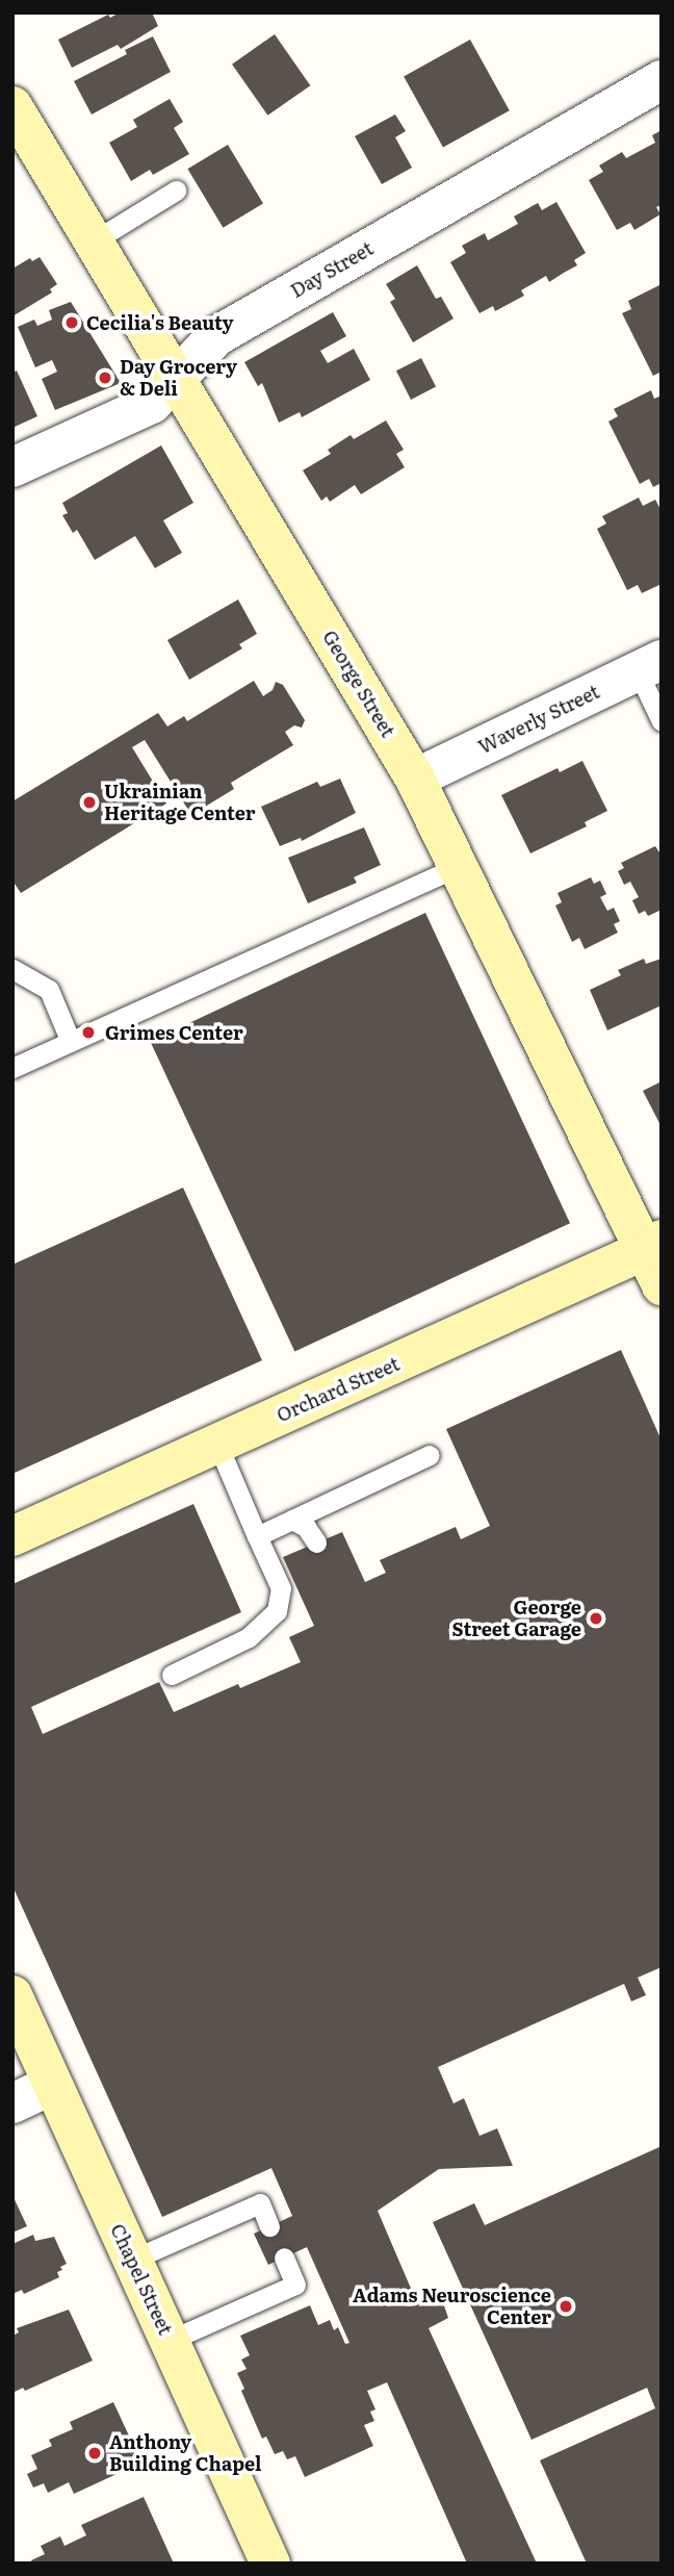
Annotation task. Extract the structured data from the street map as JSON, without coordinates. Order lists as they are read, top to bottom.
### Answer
{
  "streets": {
    "main road": ["George Street", "Orchard Street", "Chapel Street"],
    "street": ["Day Street", "Waverly Street"]
  },
  "crossings": [
    ["Day Street", "George Street"],
    ["George Street", "Waverly Street"],
    ["George Street", "Orchard Street"]
  ],
  "places": [
    "Cecilia's Beauty",
    "Day Grocery & Deli",
    "Ukrainian Heritage Center",
    "Grimes Center",
    "George Street Garage",
    "Adams Neuroscience Center",
    "Anthony Building Chapel"
  ]
}
